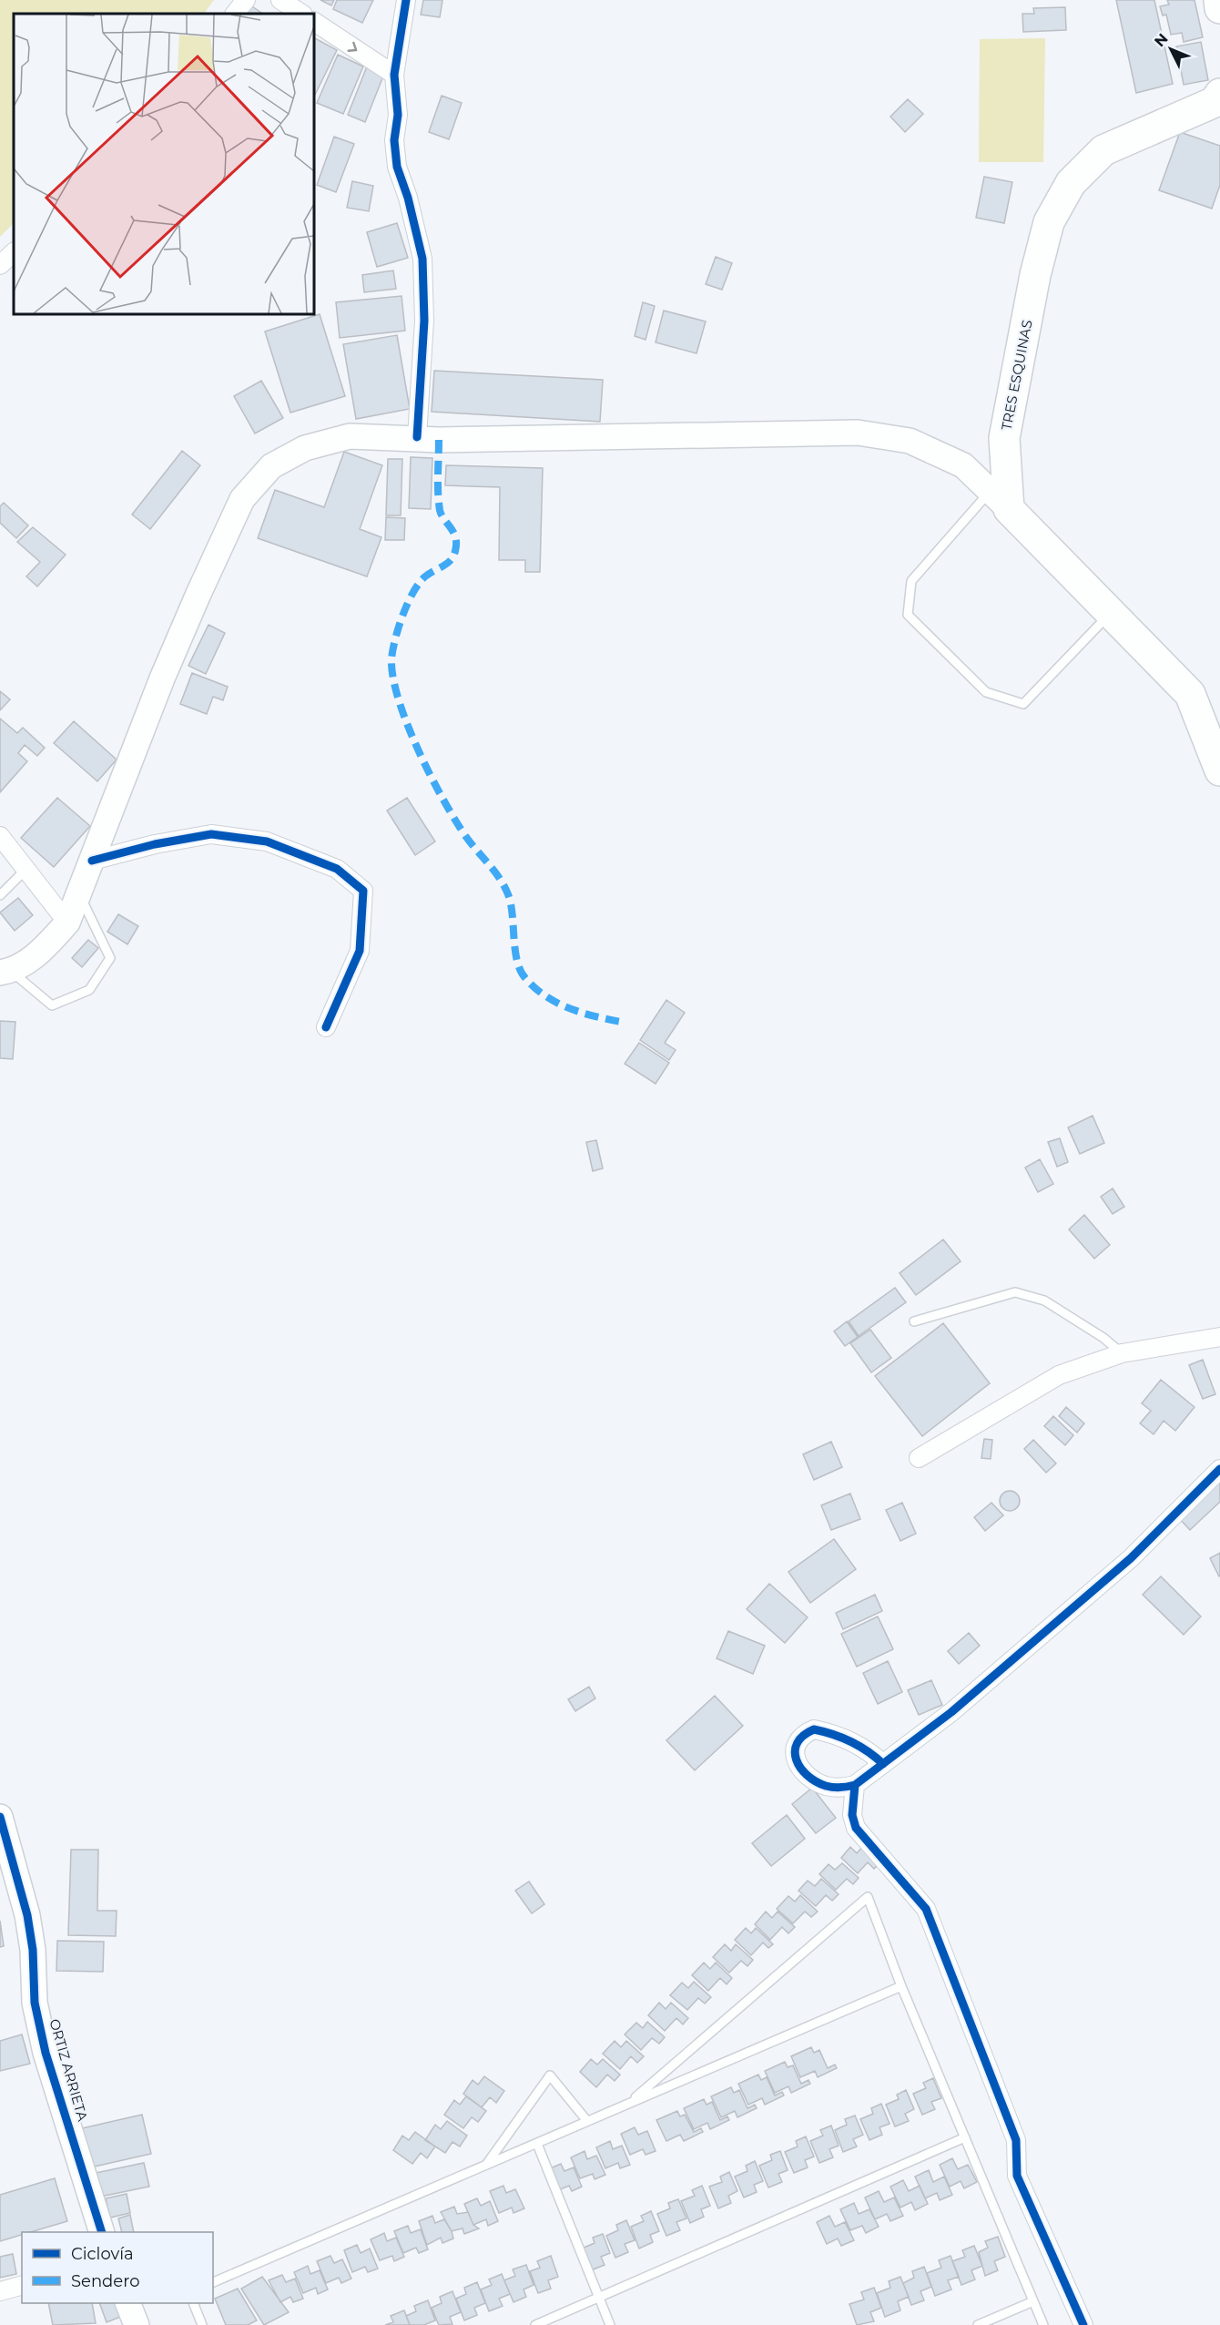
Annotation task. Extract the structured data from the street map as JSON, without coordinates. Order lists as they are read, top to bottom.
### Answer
{
  "streets": {
    "highway": ["TRES ESQUINAS"],
    "main road": ["ORTIZ ARRIETA"]
  },
  "legend": ["Ciclovía", "Sendero"],
  "north": "top left"
}
